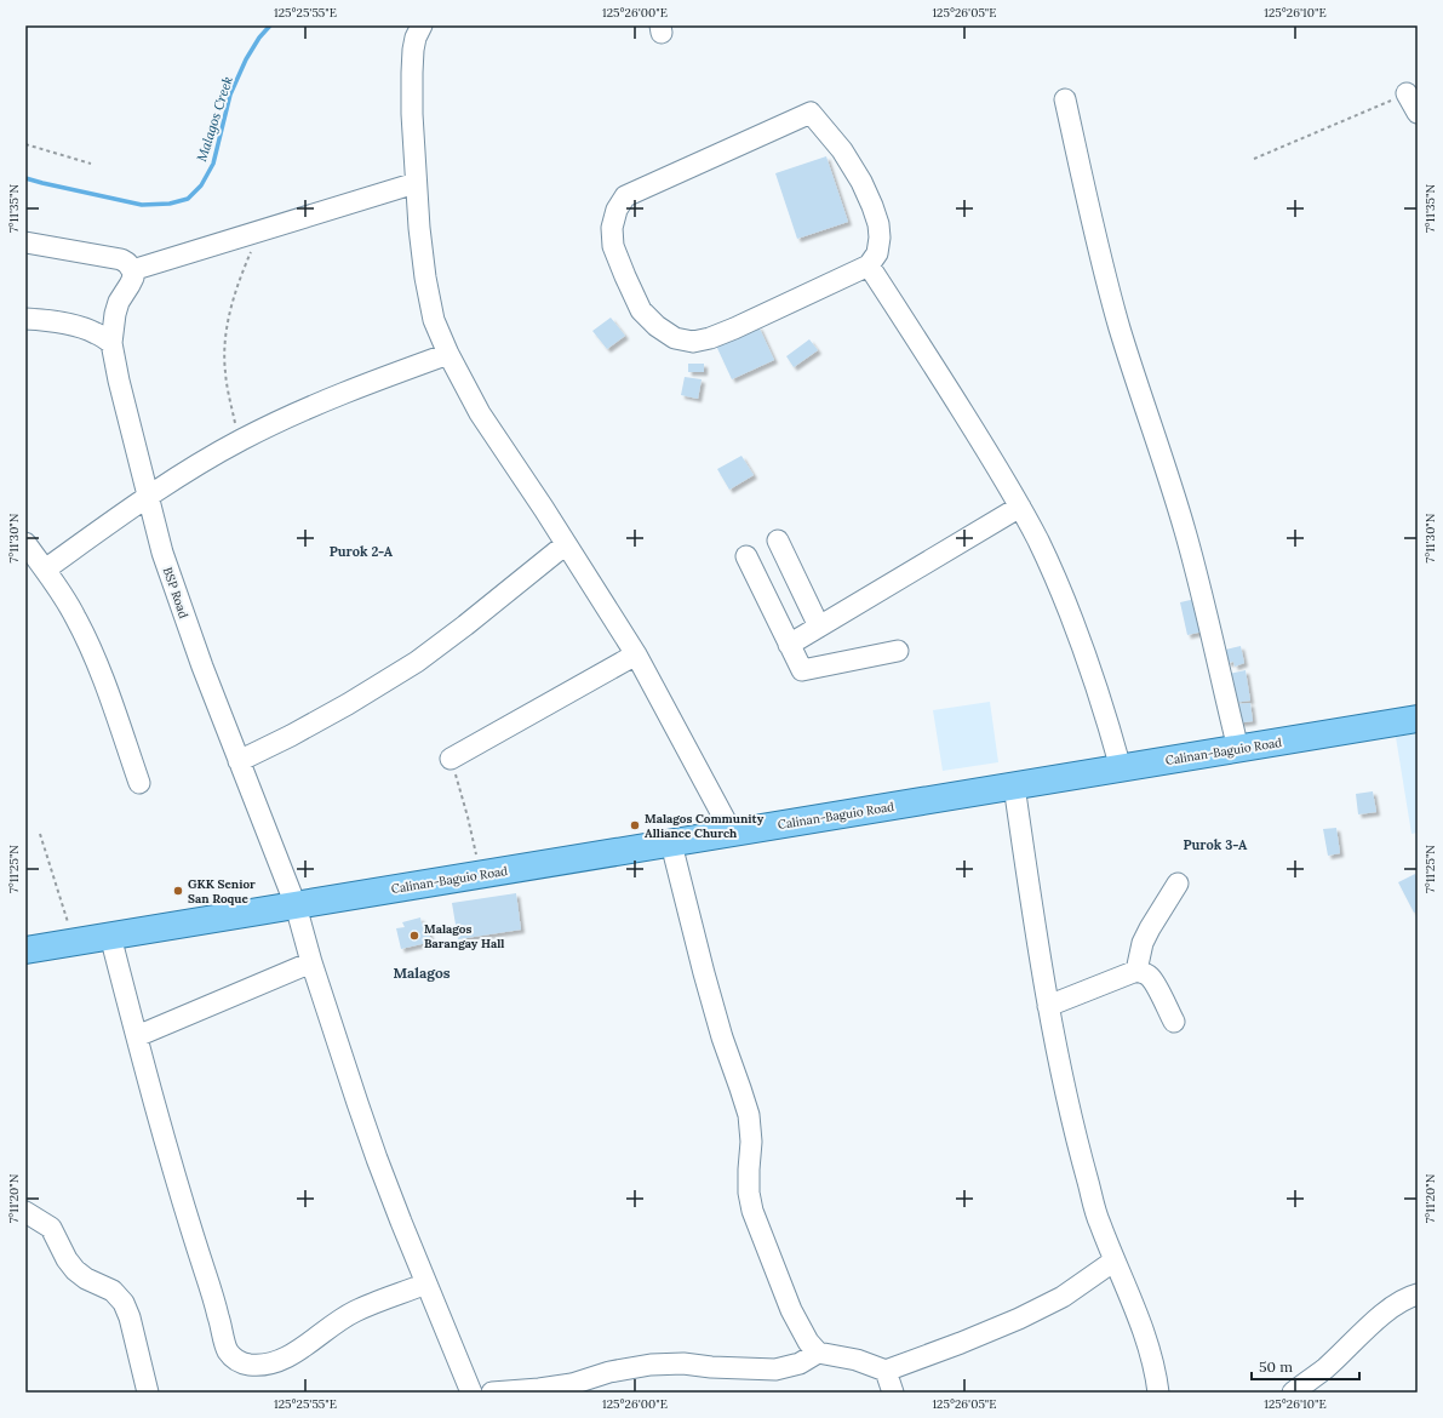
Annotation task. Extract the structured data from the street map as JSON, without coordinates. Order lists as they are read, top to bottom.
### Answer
{
  "streets": {
    "main road": ["Calinan-Baguio Road"],
    "street": ["BSP Road"]
  },
  "crossings": [
    ["BSP Road", "Calinan-Baguio Road"]
  ],
  "districts": ["Purok 2-A", "Purok 3-A", "Malagos"],
  "water": ["Malagos Creek"],
  "places": ["Malagos Community Alliance Church", "GKK Senior San Roque", "Malagos Barangay Hall"],
  "scale_bar": "50 m",
  "coordinates": [
    "125°25'55\"E",
    "125°26'00\"E",
    "125°26'05\"E",
    "125°26'10\"E",
    "7°11'35\"N",
    "7°11'30\"N",
    "7°11'25\"N",
    "7°11'20\"N"
  ]
}
